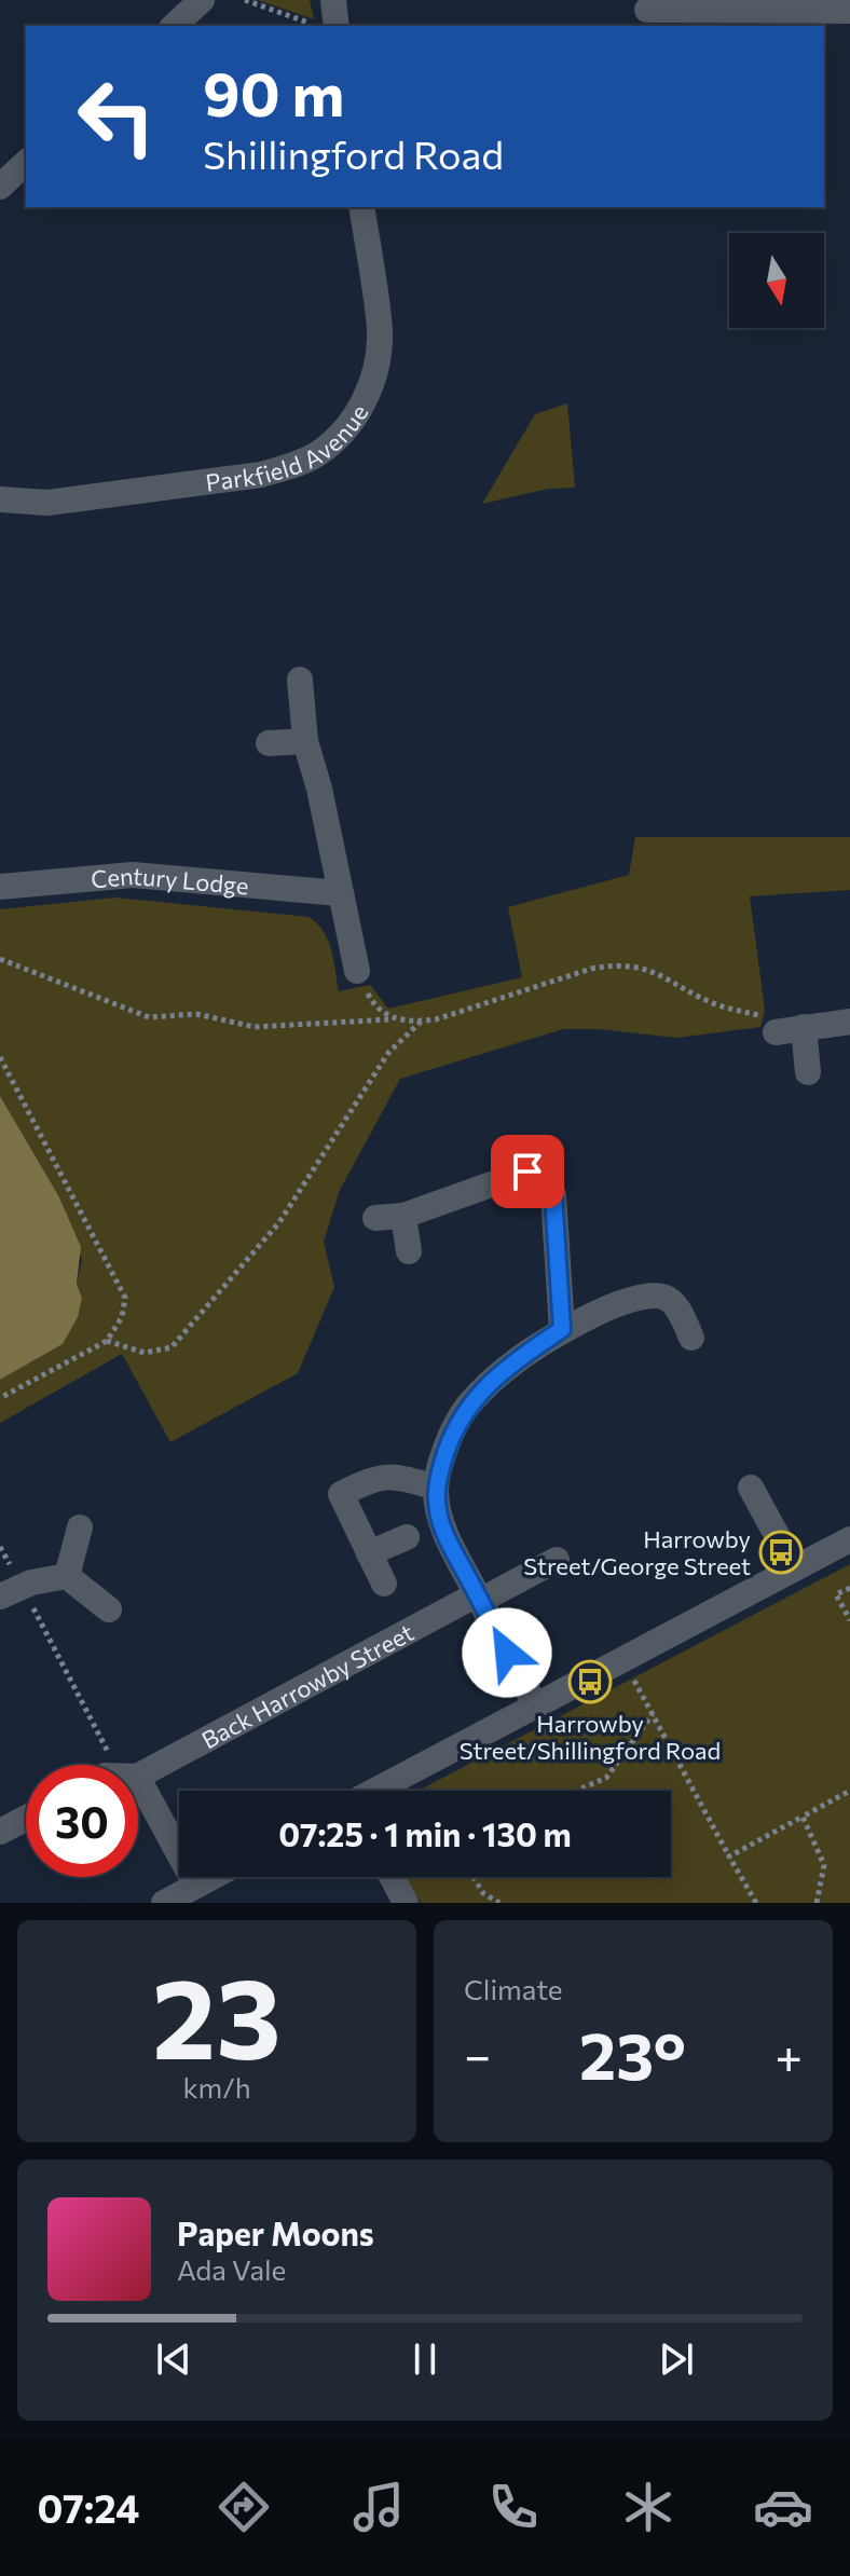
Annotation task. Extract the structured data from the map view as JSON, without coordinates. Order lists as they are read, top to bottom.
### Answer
{
  "streets": {
    "street": ["Parkfield Avenue", "Century Lodge", "Back Harrowby Street"]
  },
  "places": {
    "bus stop": ["Harrowby Street/George Street", "Harrowby Street/Shillingford Road"]
  },
  "north": "bottom",
  "page": {
    "turn": ["90 m", "Shillingford Road"],
    "limit": "30",
    "trip": "07:25 · 1 min · 130 m",
    "tile": [
      ["23", "km/h"],
      "Climate"
    ],
    "heat": ["−", "23°", "+"],
    "song": ["Paper Moons", "Ada Vale"],
    "tabs": "07:24"
  }
}
